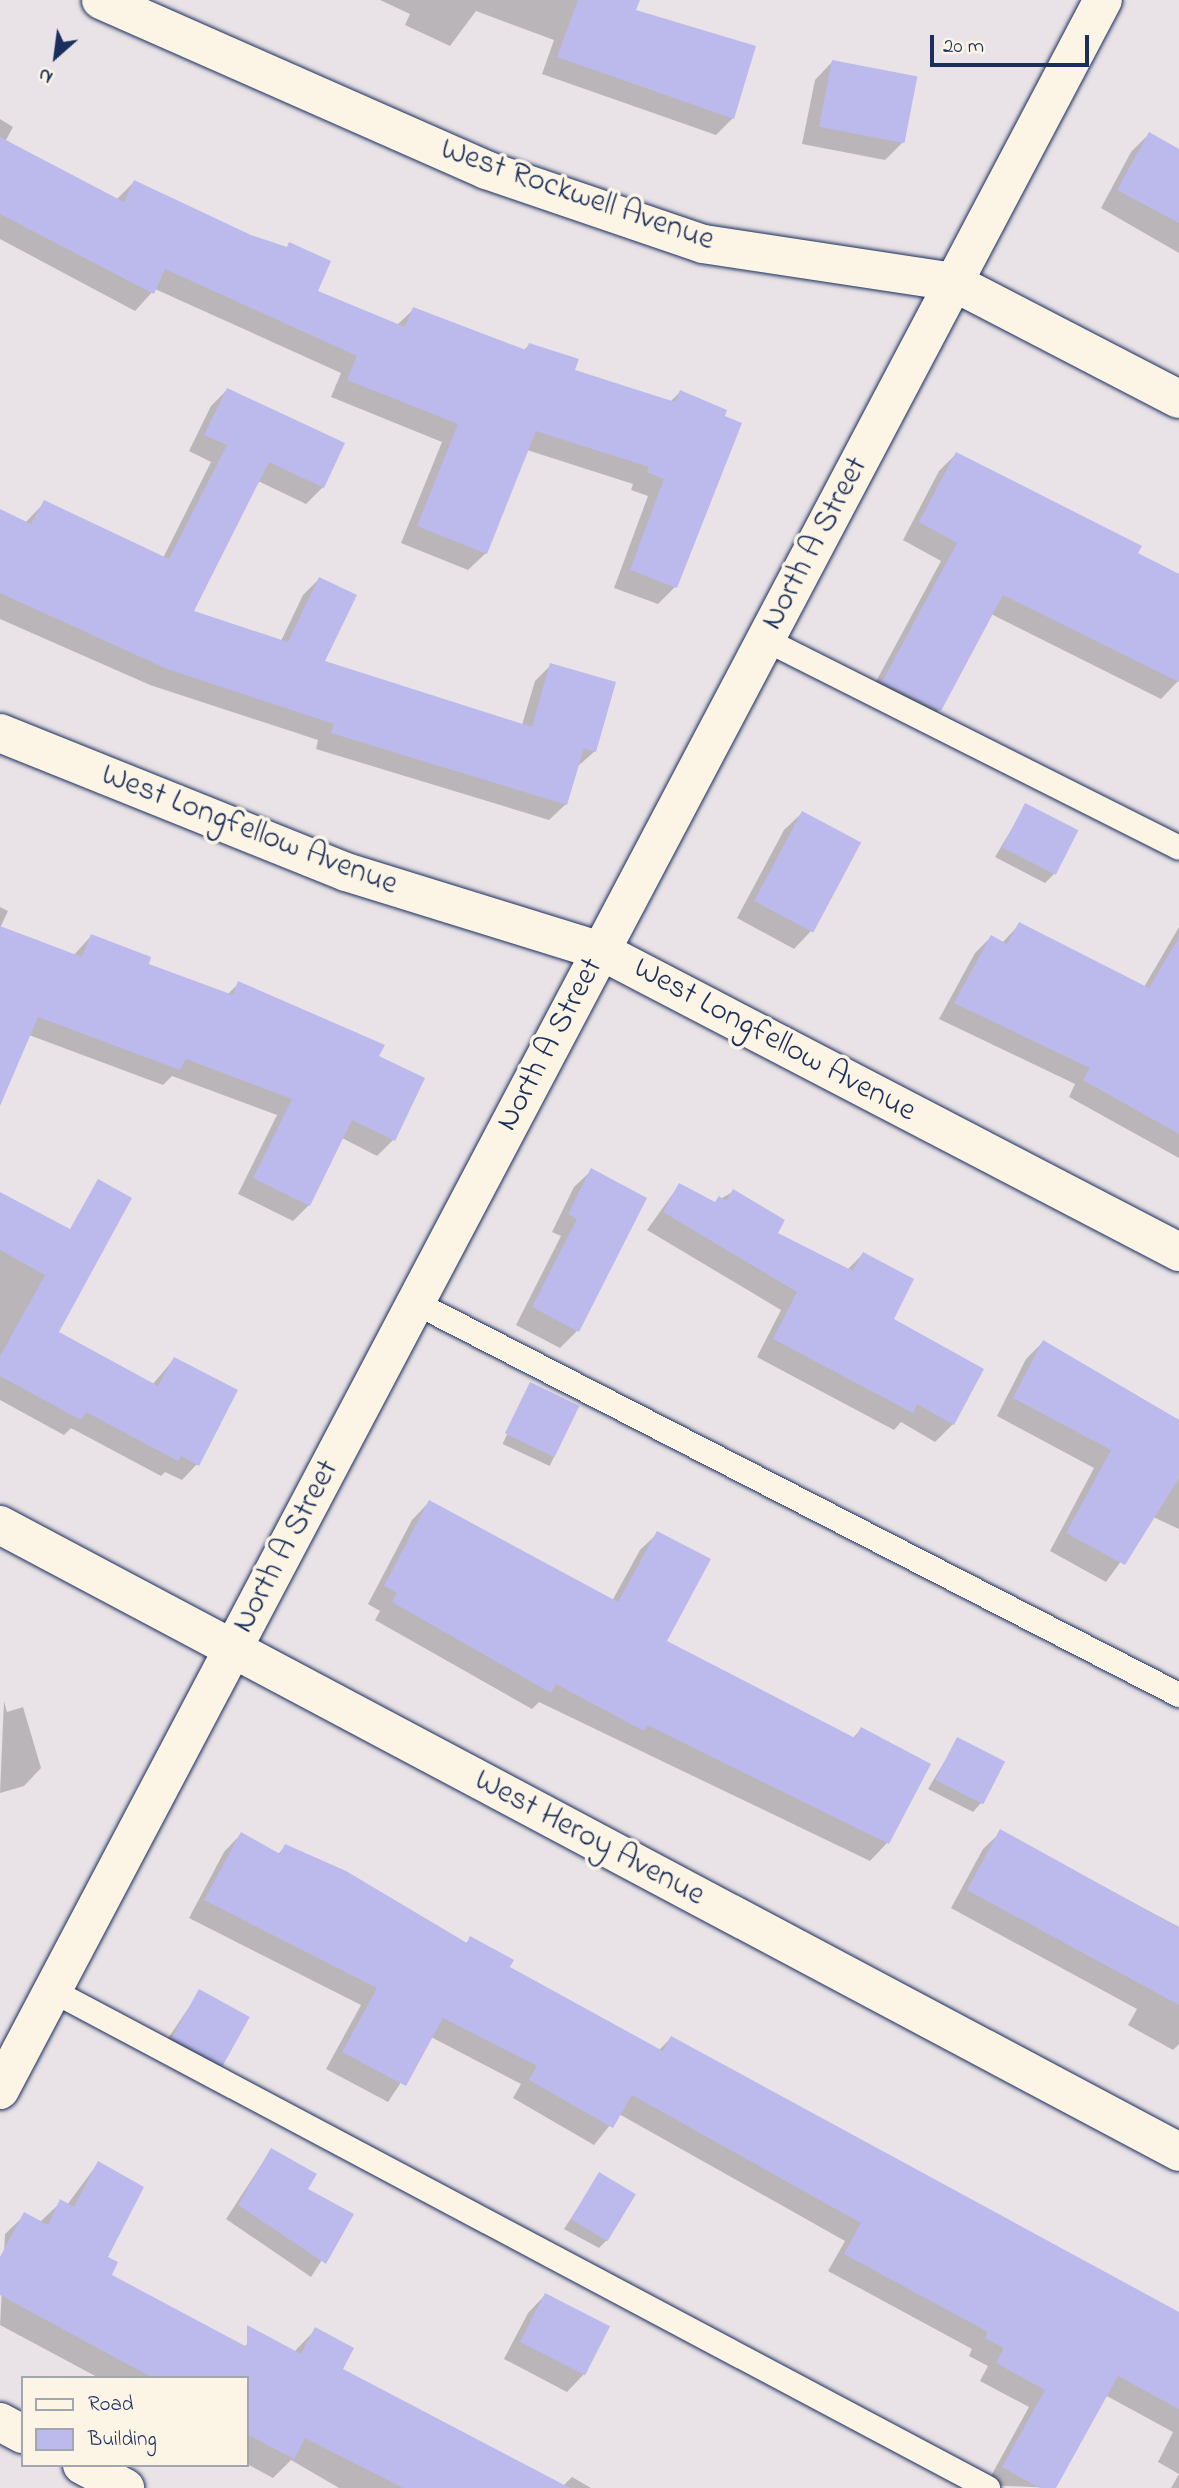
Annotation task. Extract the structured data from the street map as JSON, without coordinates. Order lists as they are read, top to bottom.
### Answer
{
  "streets": {
    "street": [
      "West Rockwell Avenue",
      "North A Street",
      "West Longfellow Avenue",
      "West Heroy Avenue"
    ]
  },
  "crossings": [
    ["West Rockwell Avenue", "North A Street"],
    ["North A Street", "West Longfellow Avenue"],
    ["North A Street", "West Heroy Avenue"]
  ],
  "legend": ["Road", "Building"],
  "scale_bar": "20 m",
  "north": "bottom left"
}
